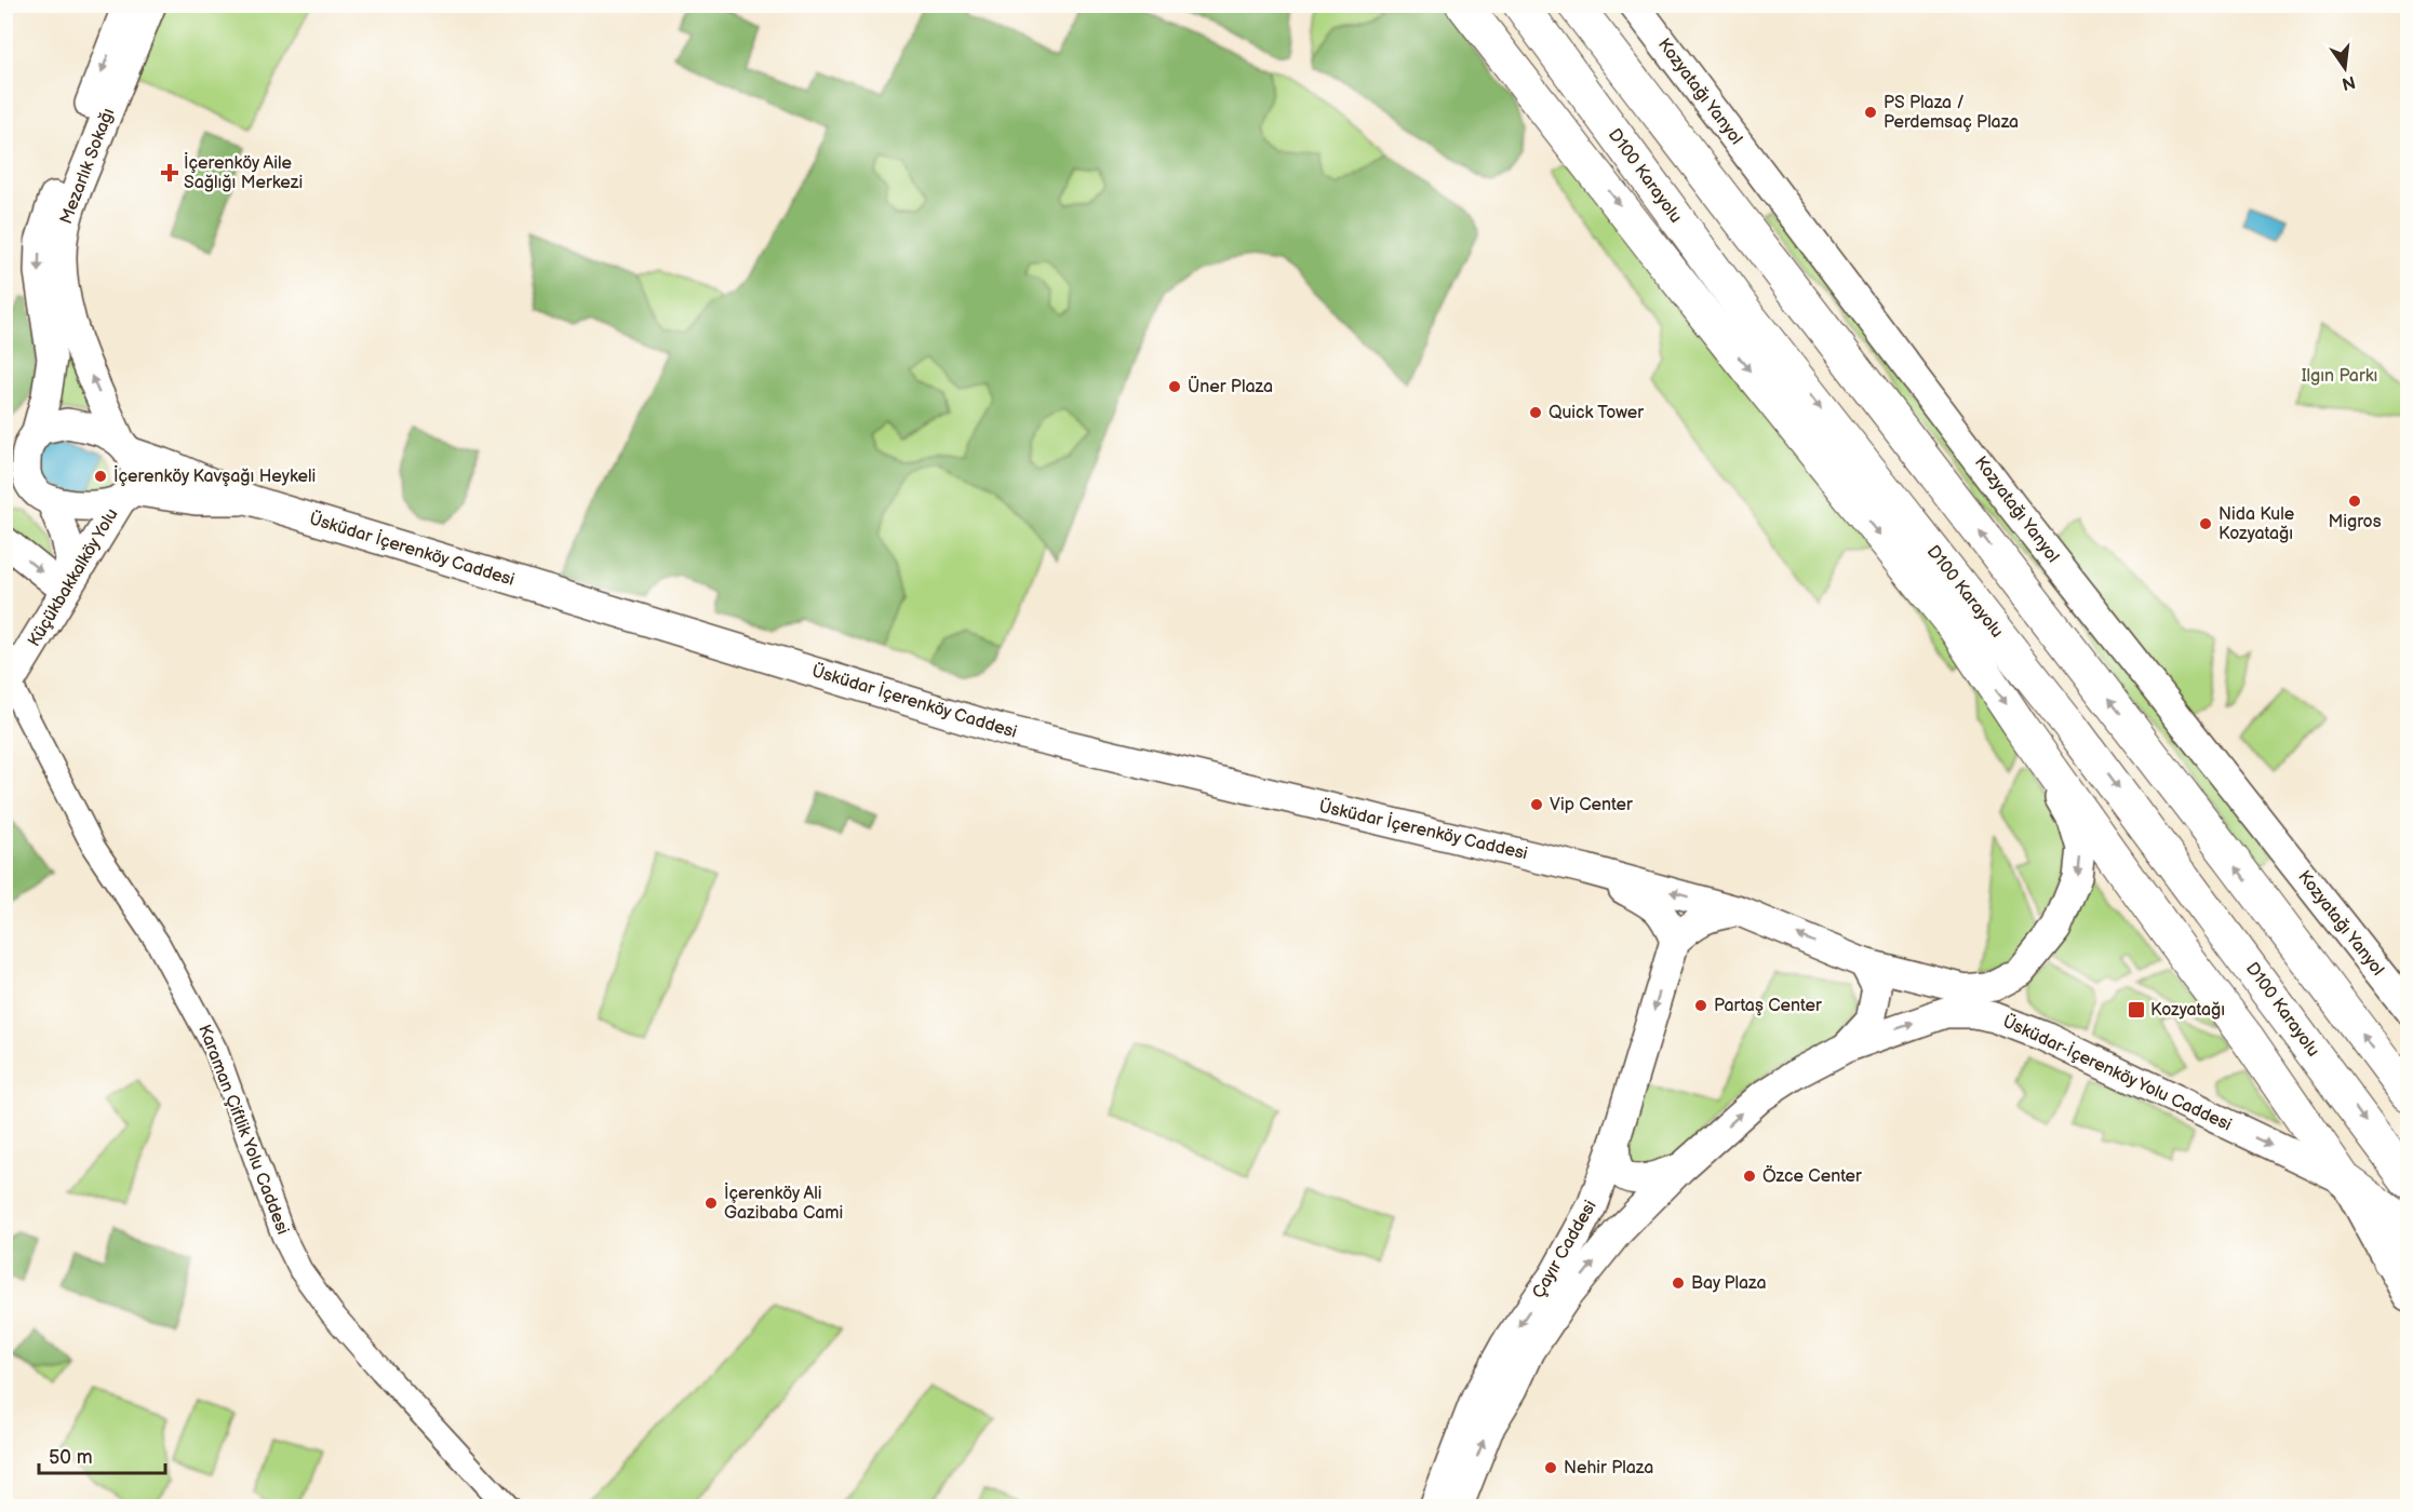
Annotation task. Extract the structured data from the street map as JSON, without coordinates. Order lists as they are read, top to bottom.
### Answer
{
  "streets": {
    "highway": ["D100 Karayolu"],
    "main road": [
      "Kozyatağı Yanyol",
      "Mezarlık Sokağı",
      "Üsküdar İçerenköy Caddesi",
      "Küçükbakkalköy Yolu",
      "Üsküdar-İçerenköy Yolu Caddesi",
      "Çayır Caddesi"
    ],
    "street": ["Karaman Çiftlik Yolu Caddesi"]
  },
  "crossings": [
    ["Mezarlık Sokağı", "Küçükbakkalköy Yolu"],
    ["Üsküdar İçerenköy Caddesi", "Çayır Caddesi"],
    ["Küçükbakkalköy Yolu", "Karaman Çiftlik Yolu Caddesi"],
    ["Üsküdar-İçerenköy Yolu Caddesi", "Çayır Caddesi"]
  ],
  "one_way": ["Üsküdar-İçerenköy Yolu Caddesi"],
  "parks": ["Ilgın Parkı"],
  "places": {
    "other": [
      "PS Plaza / Perdemsaç Plaza",
      "Üner Plaza",
      "Quick Tower",
      "İçerenköy Kavşağı Heykeli",
      "Migros",
      "Nida Kule Kozyatağı",
      "Vip Center",
      "Partaş Center",
      "Özce Center",
      "İçerenköy Ali Gazibaba Cami",
      "Bay Plaza",
      "Nehir Plaza"
    ],
    "health": ["İçerenköy Aile Sağlığı Merkezi"],
    "transit": ["Kozyatağı"]
  },
  "scale_bar": "50 m",
  "north": "bottom"
}
